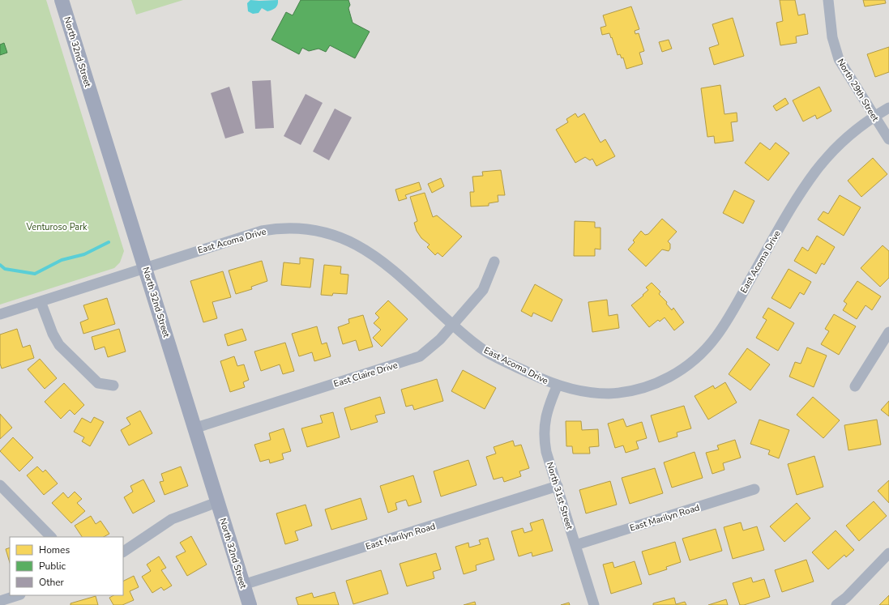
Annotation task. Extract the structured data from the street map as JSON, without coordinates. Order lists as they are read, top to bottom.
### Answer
{
  "streets": {
    "main road": ["North 32nd Street"],
    "street": [
      "North 29th Street",
      "East Acoma Drive",
      "East Claire Drive",
      "North 31st Street",
      "East Marilyn Road"
    ]
  },
  "crossings": [
    ["North 32nd Street", "East Acoma Drive"],
    ["North 32nd Street", "East Claire Drive"],
    ["North 32nd Street", "East Marilyn Road"],
    ["North 29th Street", "East Acoma Drive"],
    ["East Acoma Drive", "East Claire Drive"],
    ["East Acoma Drive", "North 31st Street"],
    ["North 31st Street", "East Marilyn Road"]
  ],
  "parks": ["Venturoso Park"],
  "legend": ["Homes", "Public", "Other"]
}
